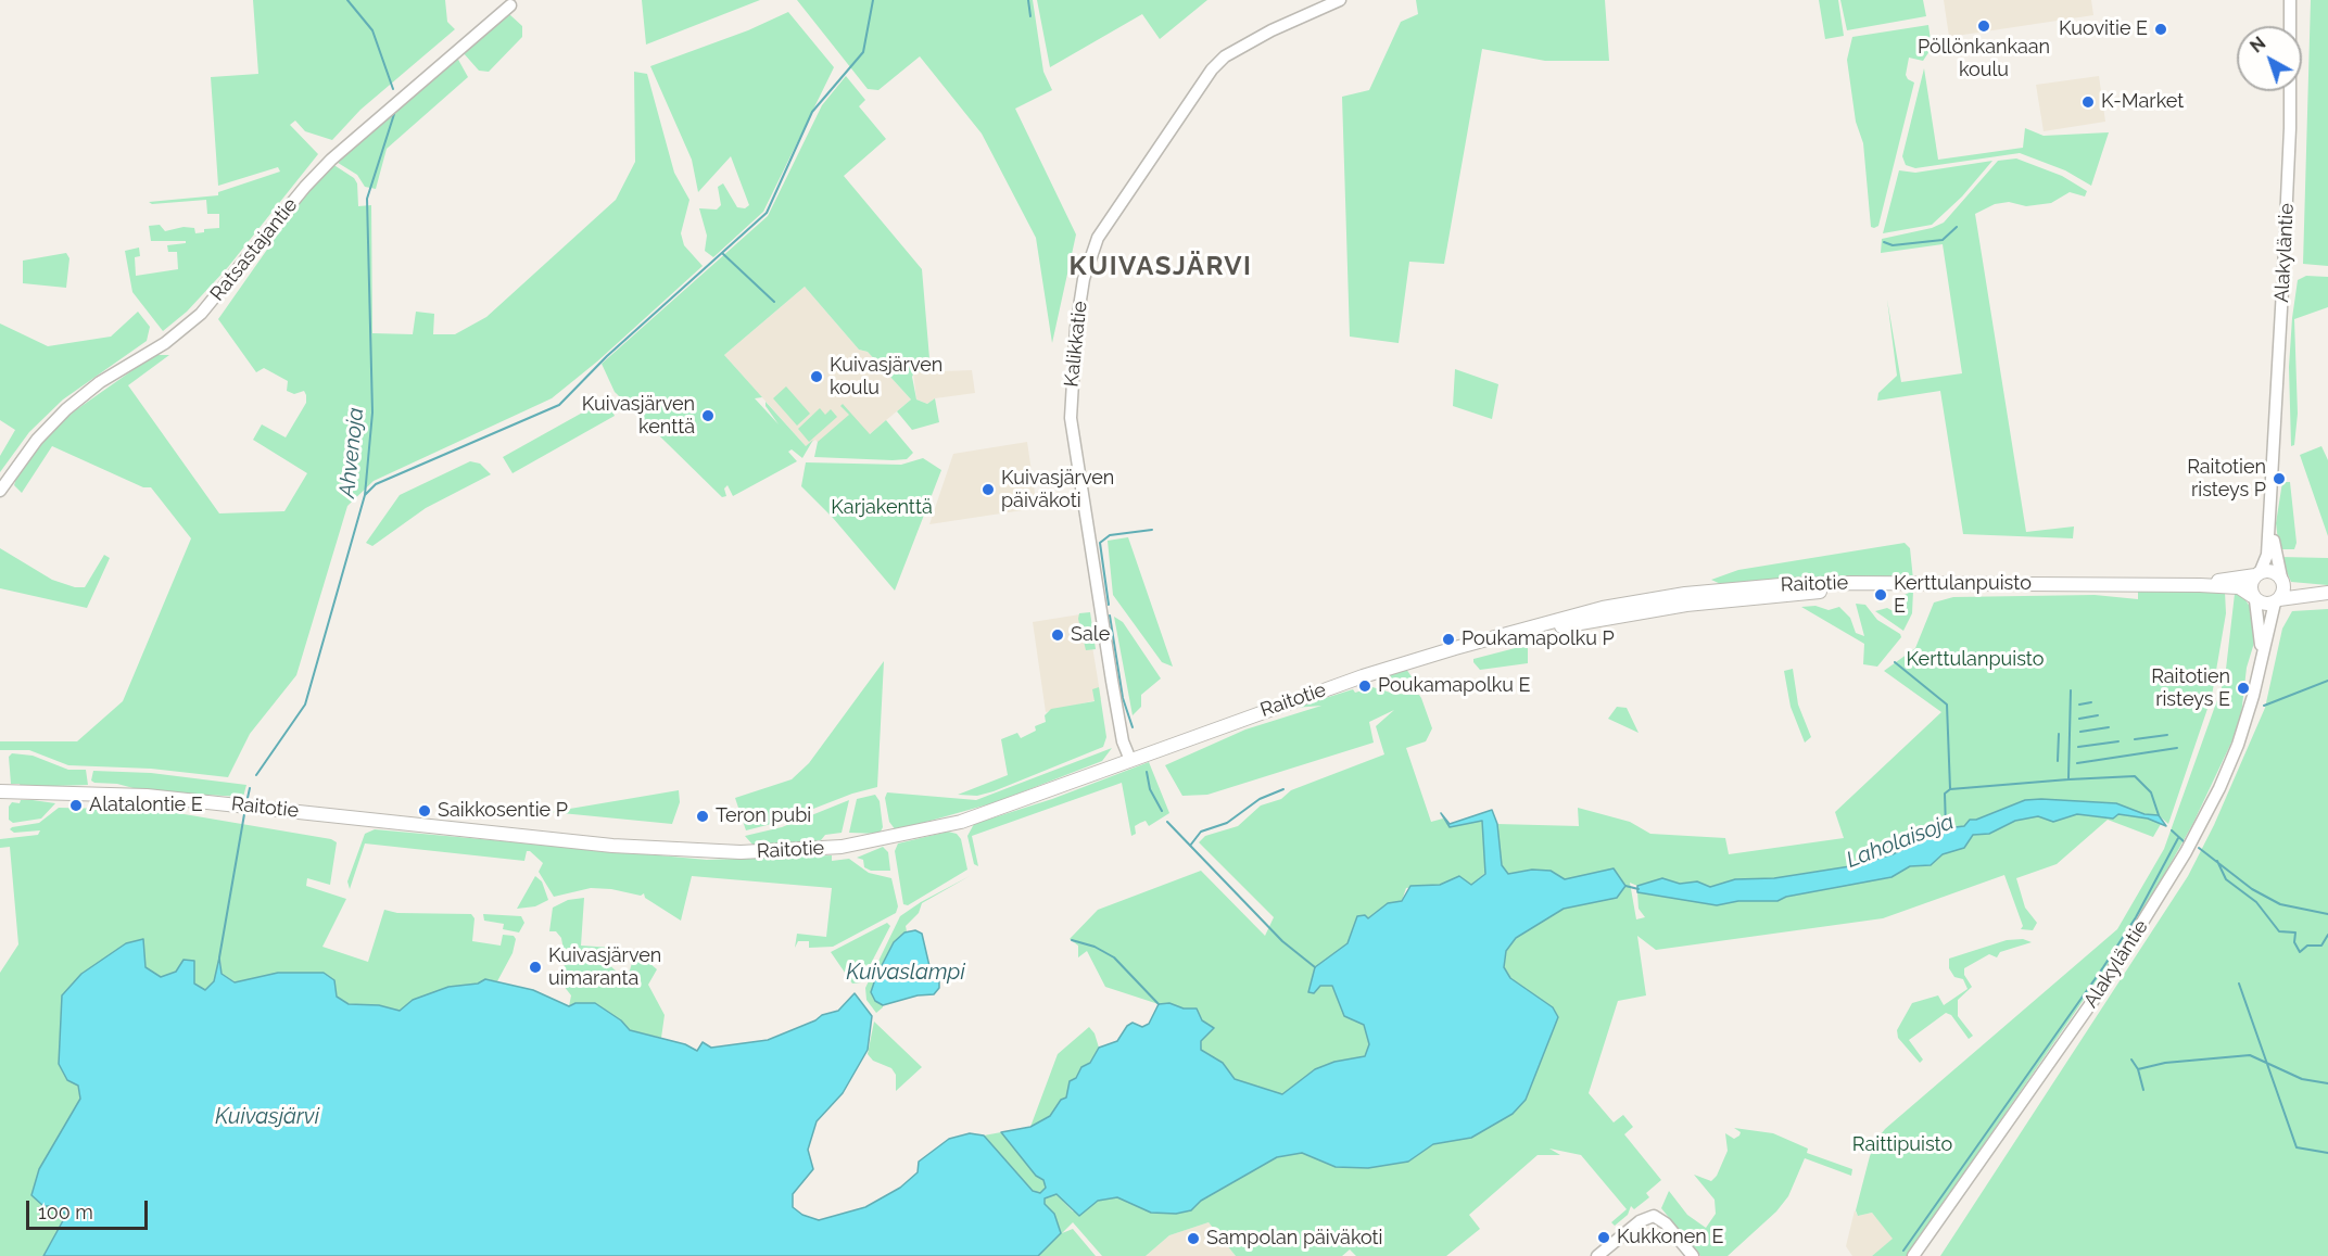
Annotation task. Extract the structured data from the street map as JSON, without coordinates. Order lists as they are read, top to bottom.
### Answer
{
  "streets": {
    "main road": ["Raitotie"],
    "street": ["Ratsastajantie", "Alakyläntie", "Kalikkatie"]
  },
  "crossings": [
    ["Alakyläntie", "Raitotie"],
    ["Kalikkatie", "Raitotie"]
  ],
  "districts": ["KUIVASJÄRVI"],
  "water": [
    "Ahvenoja",
    "Laholaisoja",
    "Kuivaslampi",
    "Kuivasjärvi"
  ],
  "parks": ["Karjakenttä", "Kerttulanpuisto", "Raittipuisto"],
  "places": [
    "Pöllönkankaan koulu",
    "Kuovitie E",
    "K-Market",
    "Kuivasjärven koulu",
    "Kuivasjärven kenttä",
    "Raitotien risteys P",
    "Kuivasjärven päiväkoti",
    "Kerttulanpuisto E",
    "Sale",
    "Poukamapolku P",
    "Poukamapolku E",
    "Raitotien risteys E",
    "Alatalontie E",
    "Saikkosentie P",
    "Teron pubi",
    "Kuivasjärven uimaranta",
    "Kukkonen E",
    "Sampolan päiväkoti"
  ],
  "scale_bar": "100 m",
  "north": "top left"
}
